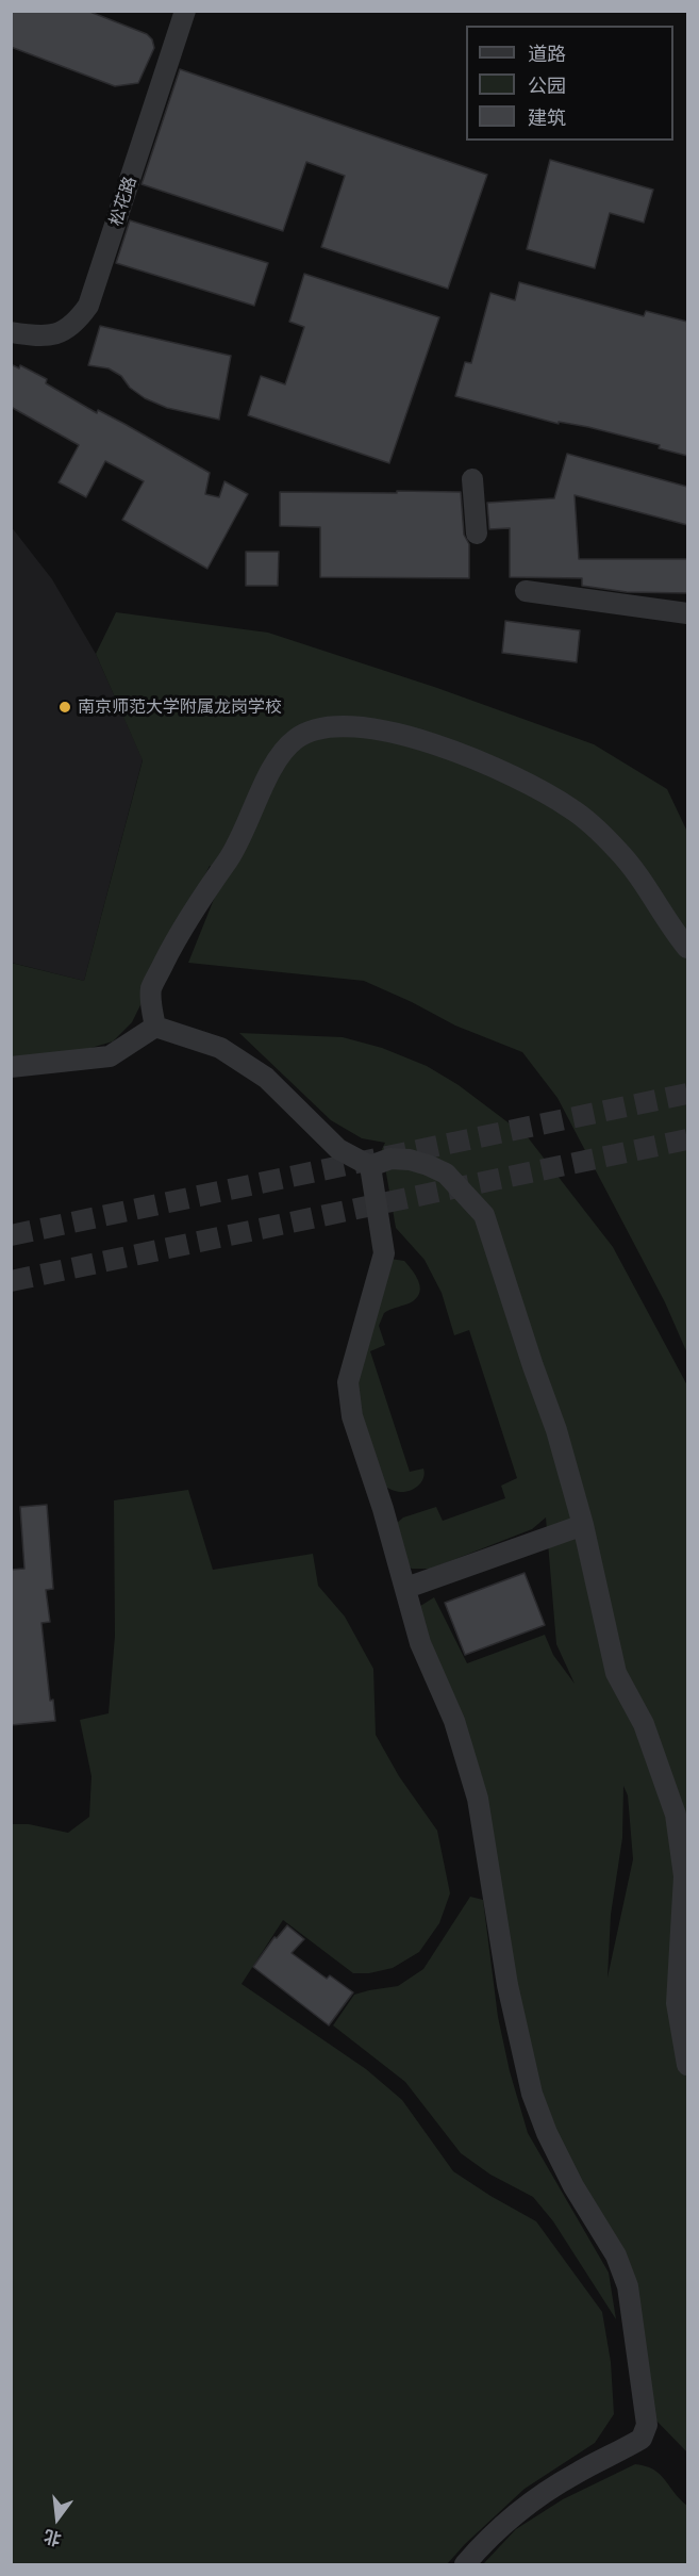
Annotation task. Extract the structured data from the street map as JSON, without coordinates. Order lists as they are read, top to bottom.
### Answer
{
  "streets": {
    "street": ["松花路"]
  },
  "places": ["南京师范大学附属龙岗学校"],
  "legend": ["道路", "公园", "建筑"],
  "north": "bottom"
}
